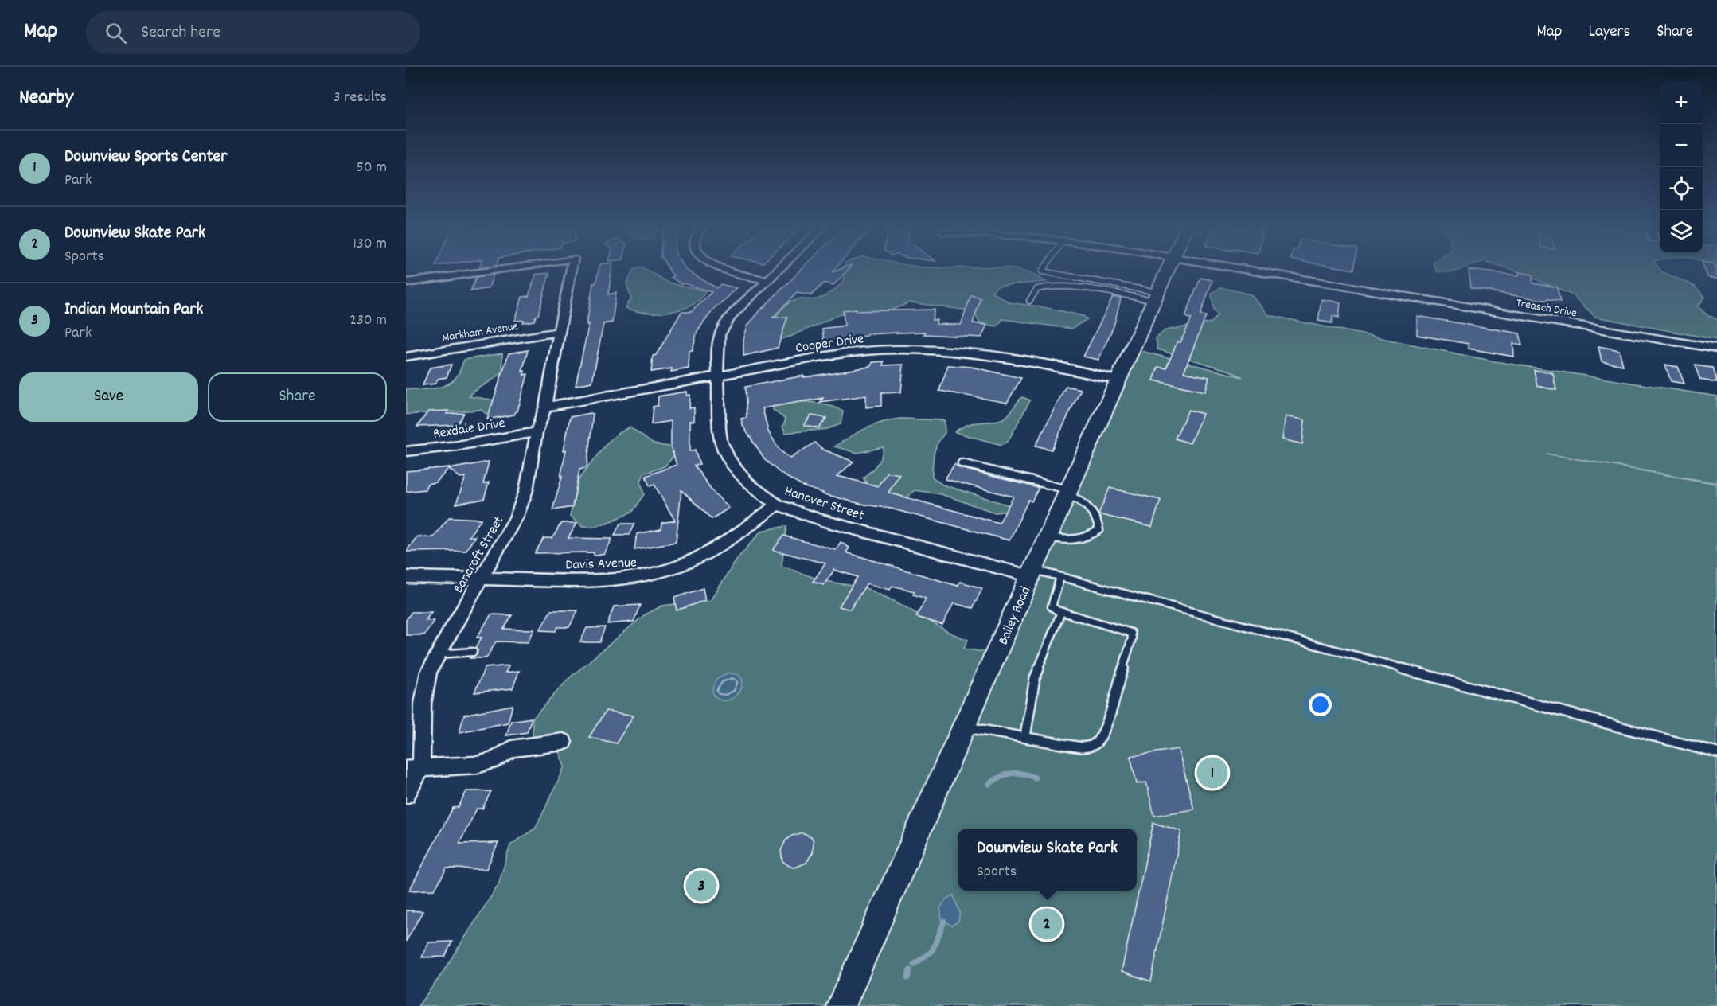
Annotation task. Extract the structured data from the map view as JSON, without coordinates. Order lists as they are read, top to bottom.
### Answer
{
  "streets": {
    "street": [
      "Treasch Drive",
      "Markham Avenue",
      "Cooper Drive",
      "Rexdale Drive",
      "Hanover Street",
      "Bancroft Street",
      "Davis Avenue",
      "Bailey Road"
    ]
  },
  "crossings": [
    ["Markham Avenue", "Bancroft Street"],
    ["Cooper Drive", "Hanover Street"],
    ["Cooper Drive", "Bancroft Street"],
    ["Cooper Drive", "Bailey Road"],
    ["Rexdale Drive", "Bancroft Street"],
    ["Hanover Street", "Davis Avenue"],
    ["Hanover Street", "Bailey Road"],
    ["Bancroft Street", "Davis Avenue"]
  ],
  "page": {
    "header": "Map",
    "search": "Search here",
    "nav": ["Map", "Layers", "Share"],
    "heading": ["Nearby", "3 results"],
    "map_buttons": ["+", "−"],
    "list": [
      {
        "mark": "1",
        "name": "Downview Sports Center",
        "note": "Park",
        "value": "50 m"
      },
      {
        "mark": "2",
        "name": "Downview Skate Park",
        "note": "Sports",
        "value": "130 m"
      },
      {
        "mark": "3",
        "name": "Indian Mountain Park",
        "note": "Park",
        "value": "230 m"
      }
    ],
    "buttons": ["Save", "Share"],
    "pins": ["1", "3", "2"],
    "popup": ["Downview Skate Park", "Sports"]
  }
}
